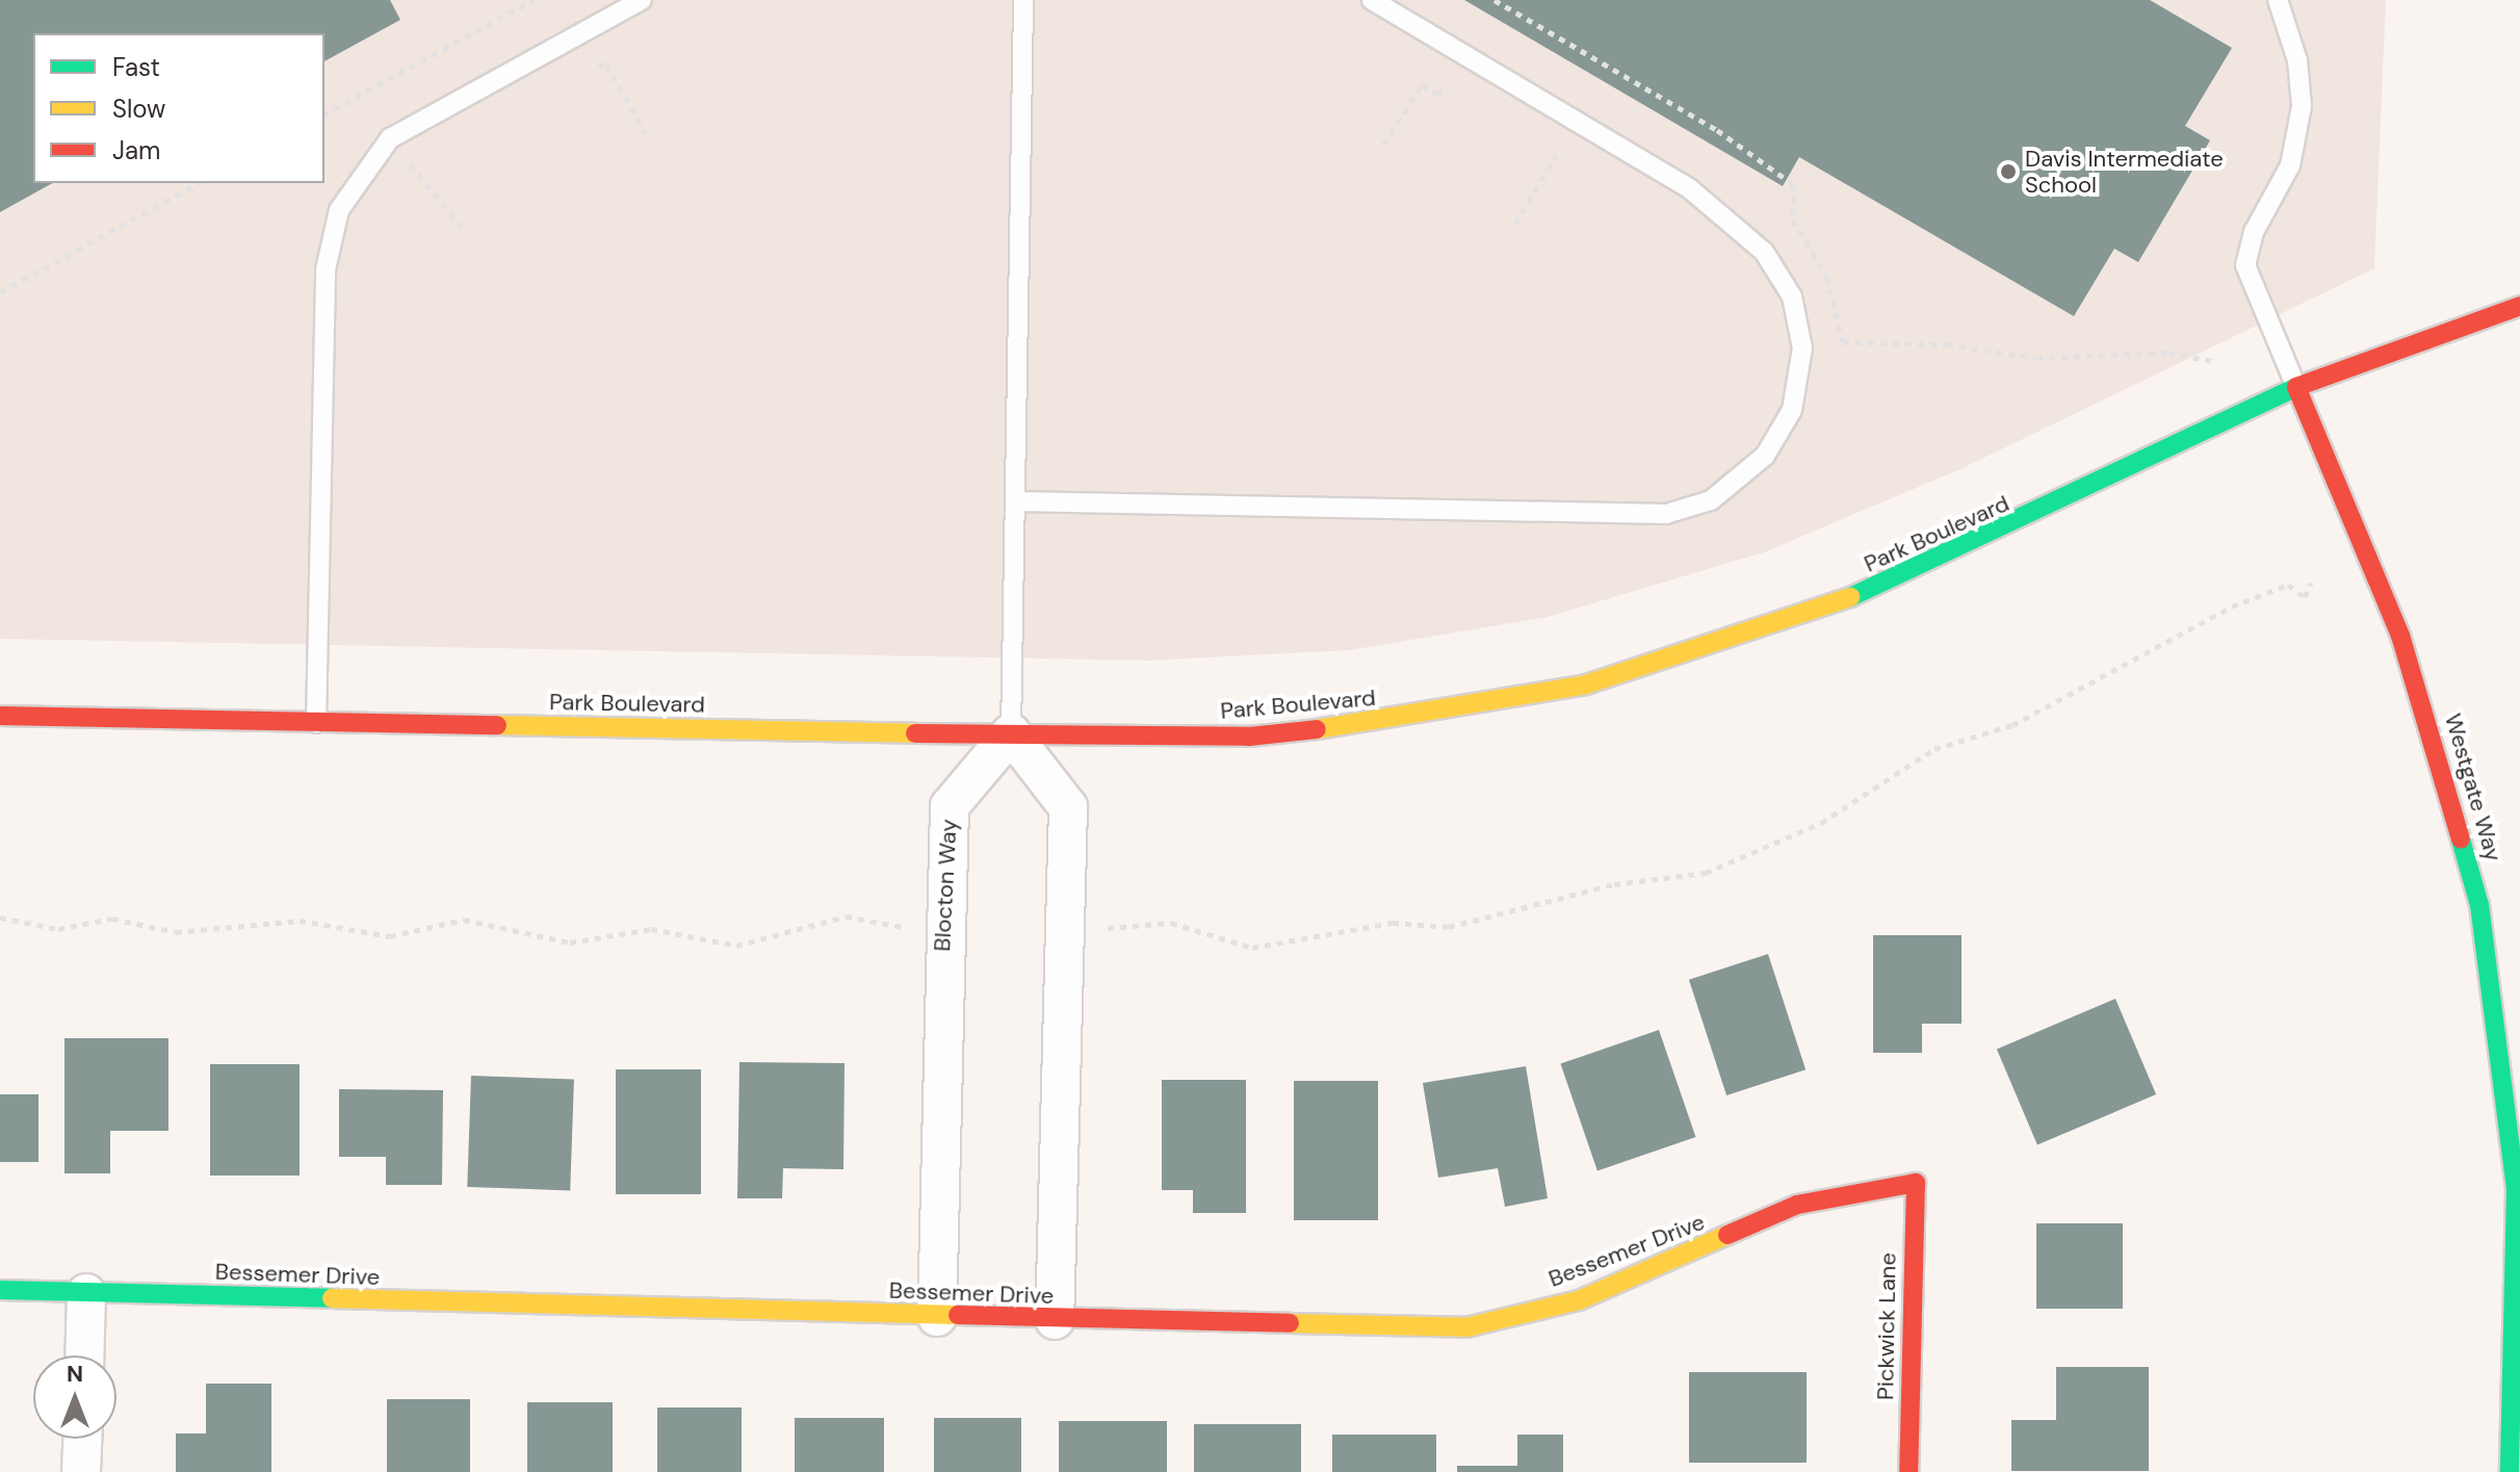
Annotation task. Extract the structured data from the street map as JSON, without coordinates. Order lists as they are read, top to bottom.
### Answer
{
  "streets": {
    "street": [
      "Park Boulevard",
      "Westgate Way",
      "Blocton Way",
      "Bessemer Drive",
      "Pickwick Lane"
    ]
  },
  "crossings": [
    ["Park Boulevard", "Westgate Way"],
    ["Park Boulevard", "Blocton Way"],
    ["Blocton Way", "Bessemer Drive"],
    ["Bessemer Drive", "Pickwick Lane"]
  ],
  "places": ["Davis Intermediate School"],
  "legend": ["Fast", "Slow", "Jam"],
  "north": "top"
}
